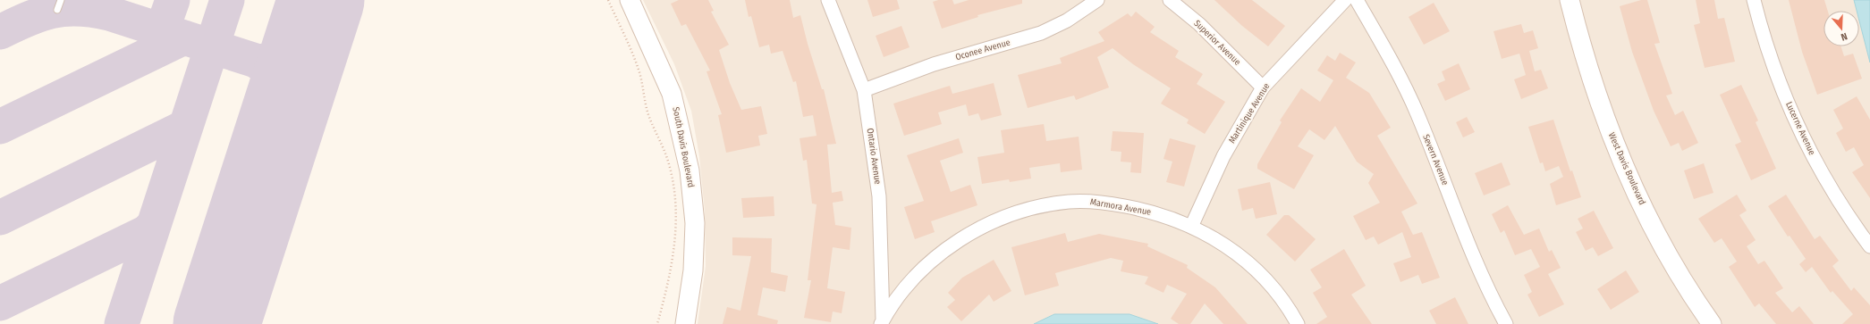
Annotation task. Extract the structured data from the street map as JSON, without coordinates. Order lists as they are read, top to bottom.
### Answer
{
  "streets": {
    "street": [
      "Superior Avenue",
      "Oconee Avenue",
      "Martinique Avenue",
      "Lucerne Avenue",
      "South Davis Boulevard",
      "Ontario Avenue",
      "Severn Avenue",
      "West Davis Boulevard",
      "Marmora Avenue"
    ]
  },
  "crossings": [
    ["Superior Avenue", "Martinique Avenue"],
    ["Oconee Avenue", "Ontario Avenue"],
    ["Martinique Avenue", "Marmora Avenue"],
    ["Ontario Avenue", "Marmora Avenue"]
  ],
  "north": "bottom"
}
